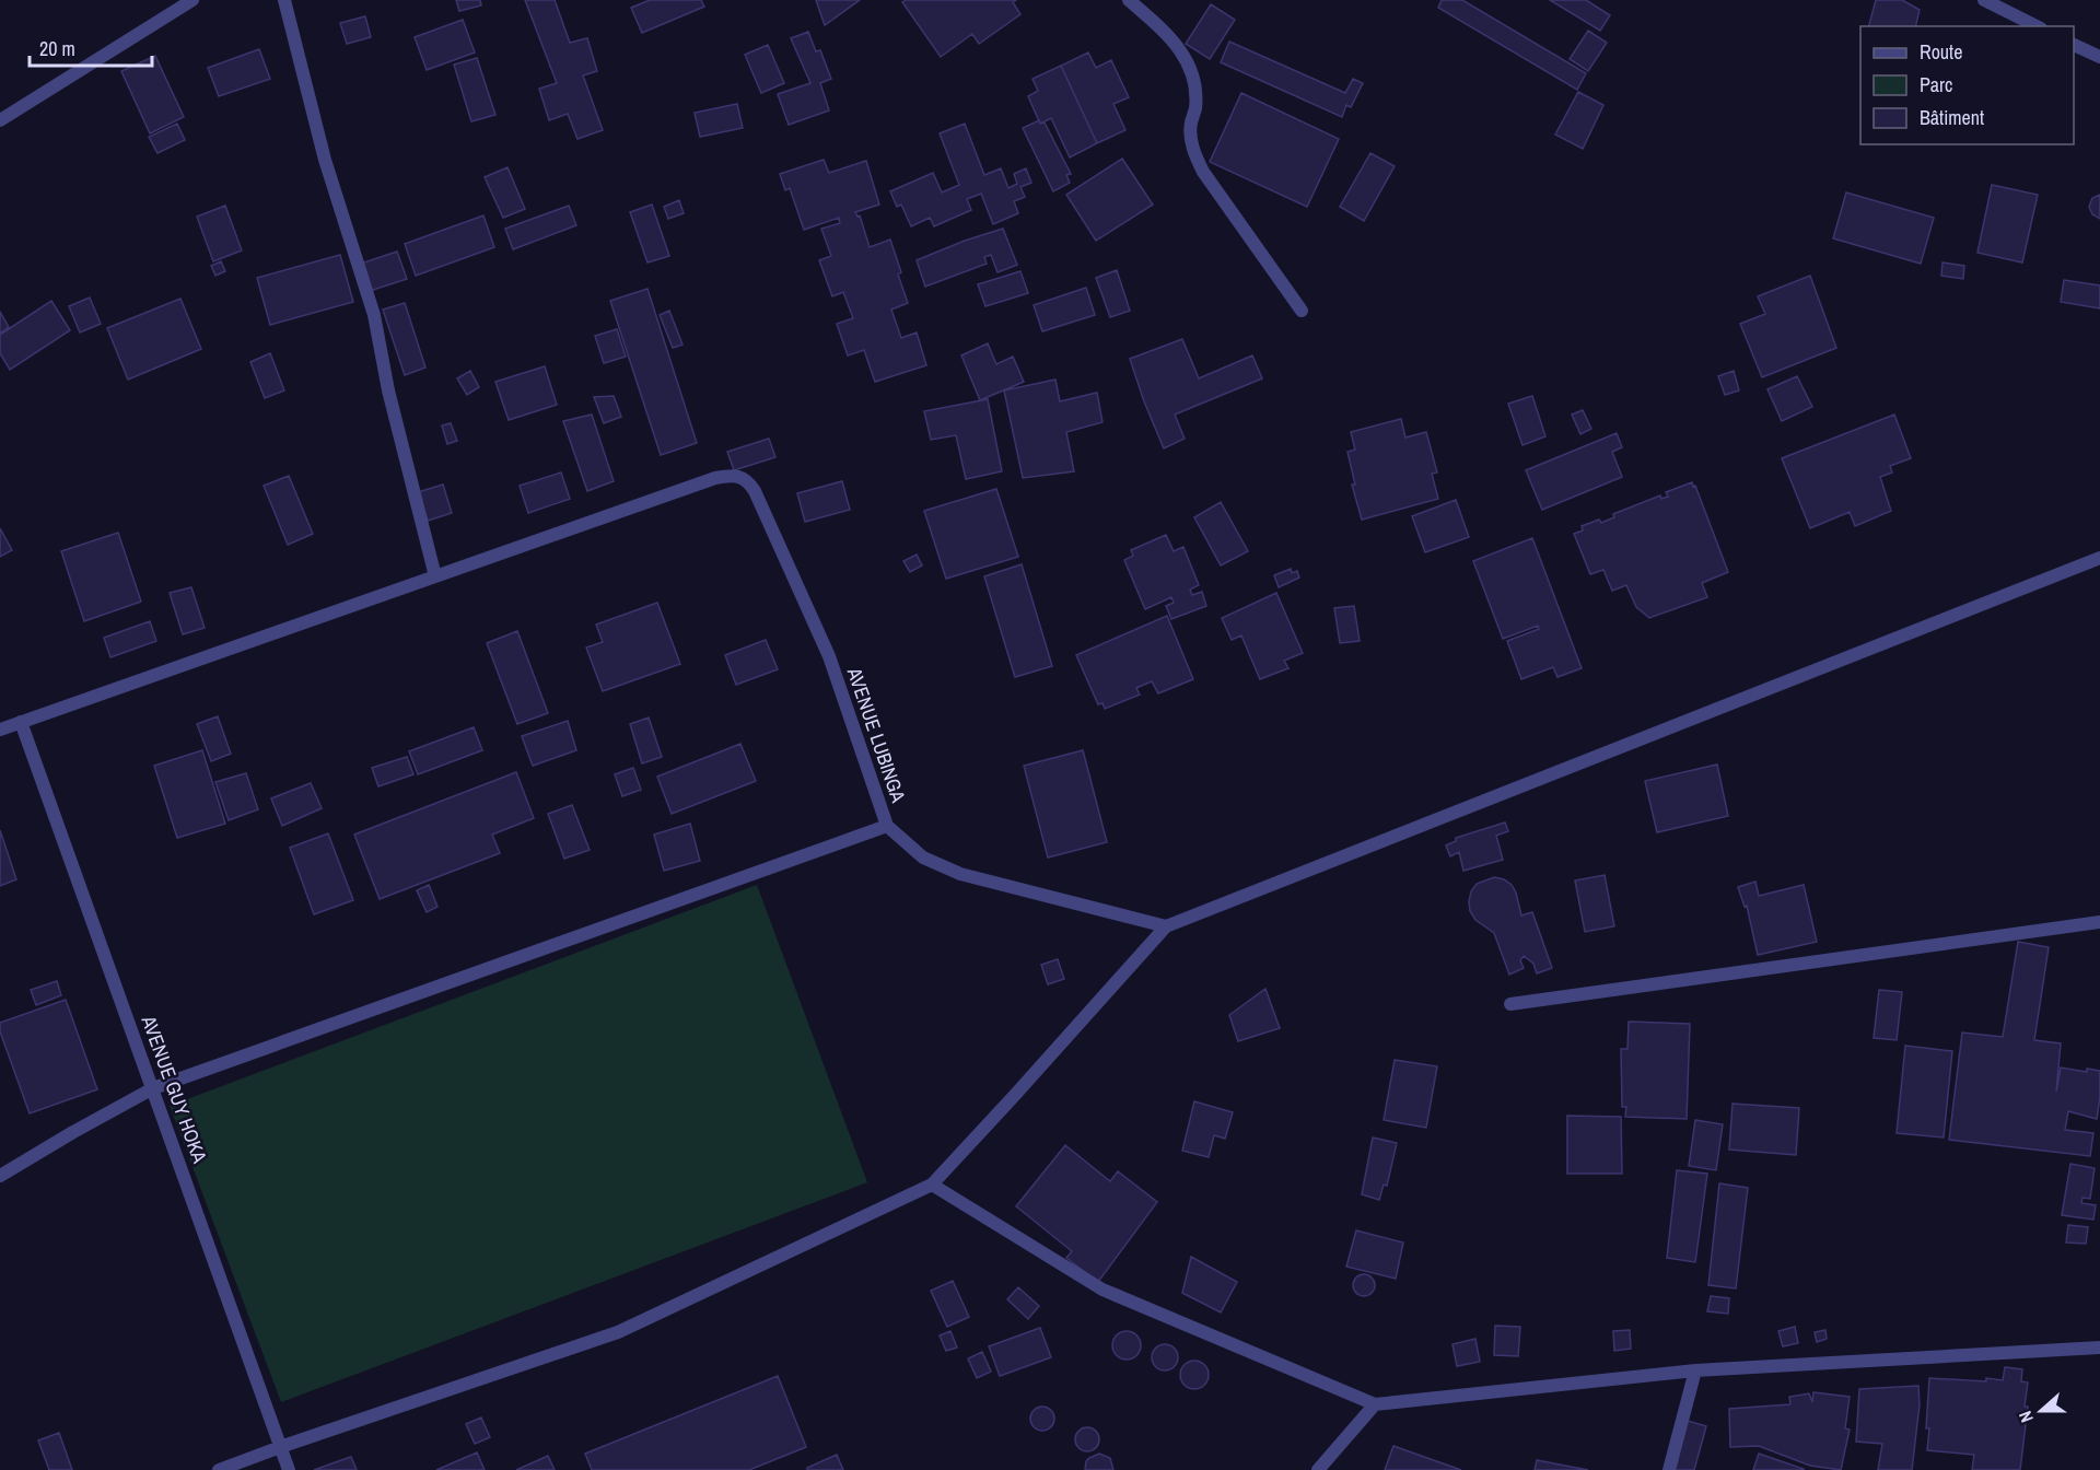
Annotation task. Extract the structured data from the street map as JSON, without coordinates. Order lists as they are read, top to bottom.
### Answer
{
  "streets": {
    "street": ["AVENUE LUBINGA", "AVENUE GUY HOKA"]
  },
  "crossings": [
    ["AVENUE LUBINGA", "AVENUE GUY HOKA"]
  ],
  "legend": ["Route", "Parc", "Bâtiment"],
  "scale_bar": "20 m",
  "north": "left"
}
